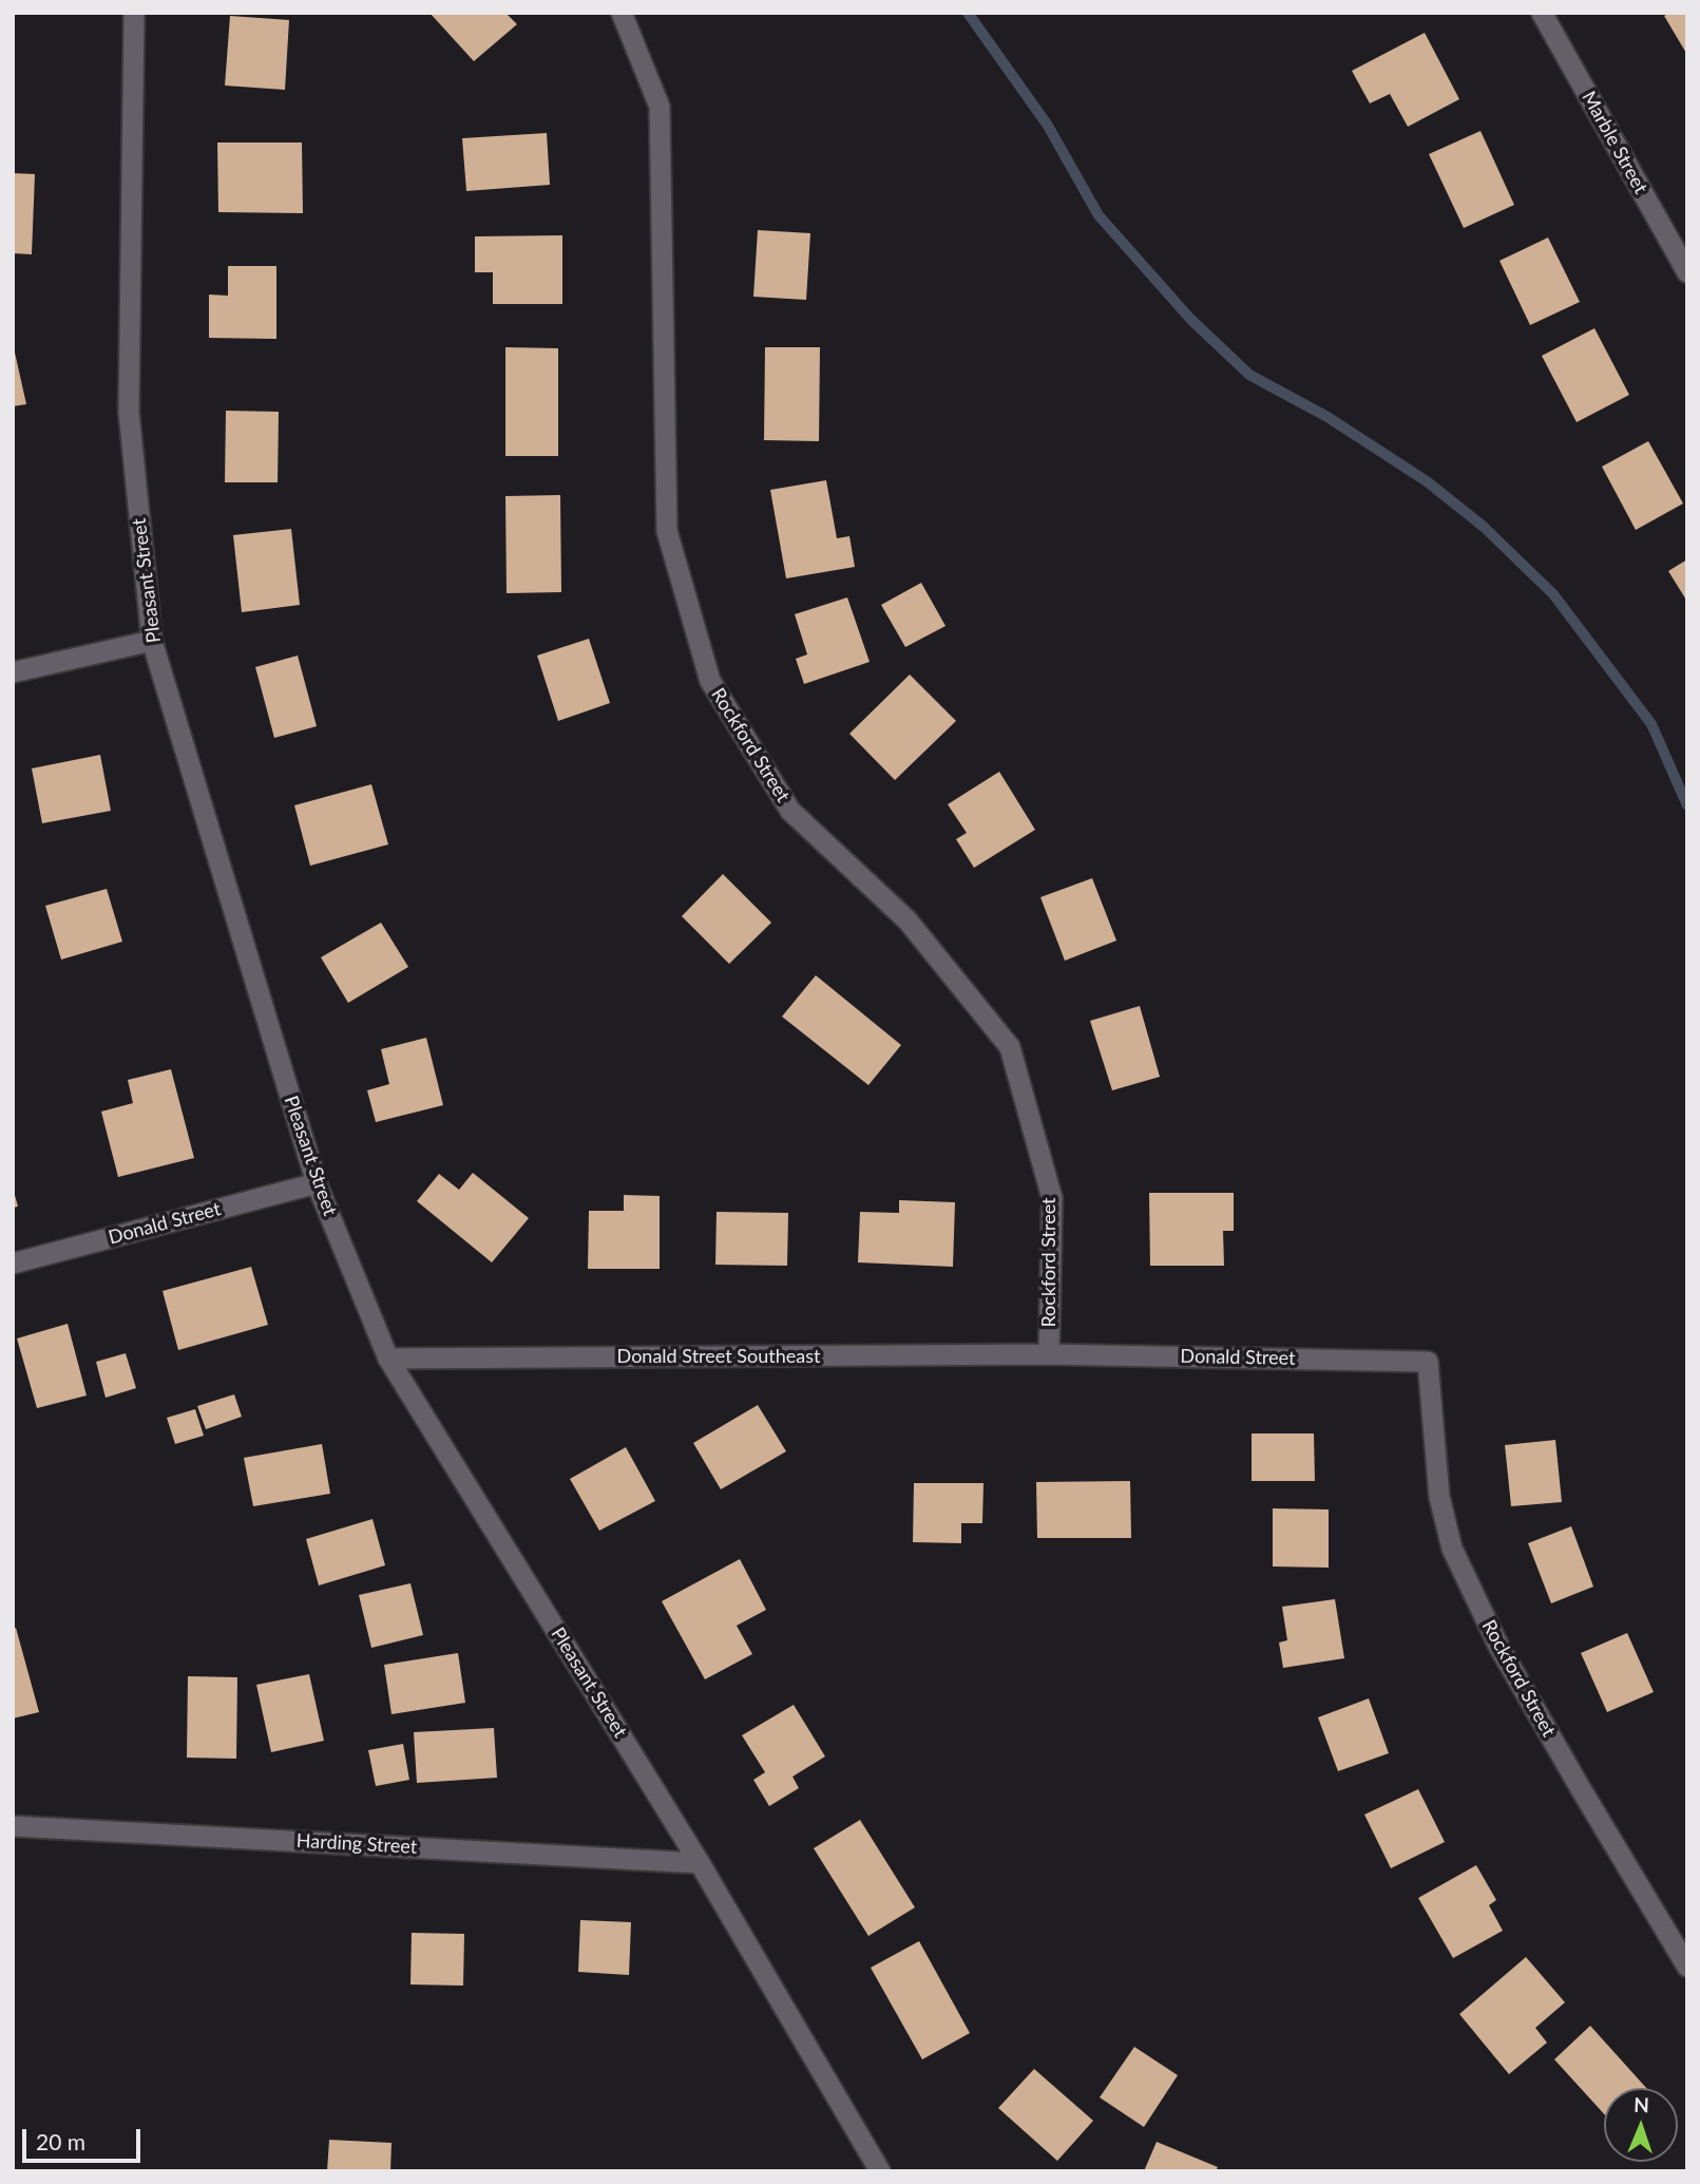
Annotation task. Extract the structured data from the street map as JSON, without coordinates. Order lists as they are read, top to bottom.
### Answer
{
  "streets": {
    "street": [
      "Marble Street",
      "Pleasant Street",
      "Rockford Street",
      "Donald Street",
      "Donald Street Southeast",
      "Harding Street"
    ]
  },
  "crossings": [
    ["Pleasant Street", "Donald Street"],
    ["Pleasant Street", "Donald Street Southeast"],
    ["Pleasant Street", "Harding Street"],
    ["Rockford Street", "Donald Street"],
    ["Rockford Street", "Donald Street Southeast"],
    ["Donald Street", "Donald Street Southeast"]
  ],
  "scale_bar": "20 m",
  "north": "top"
}
